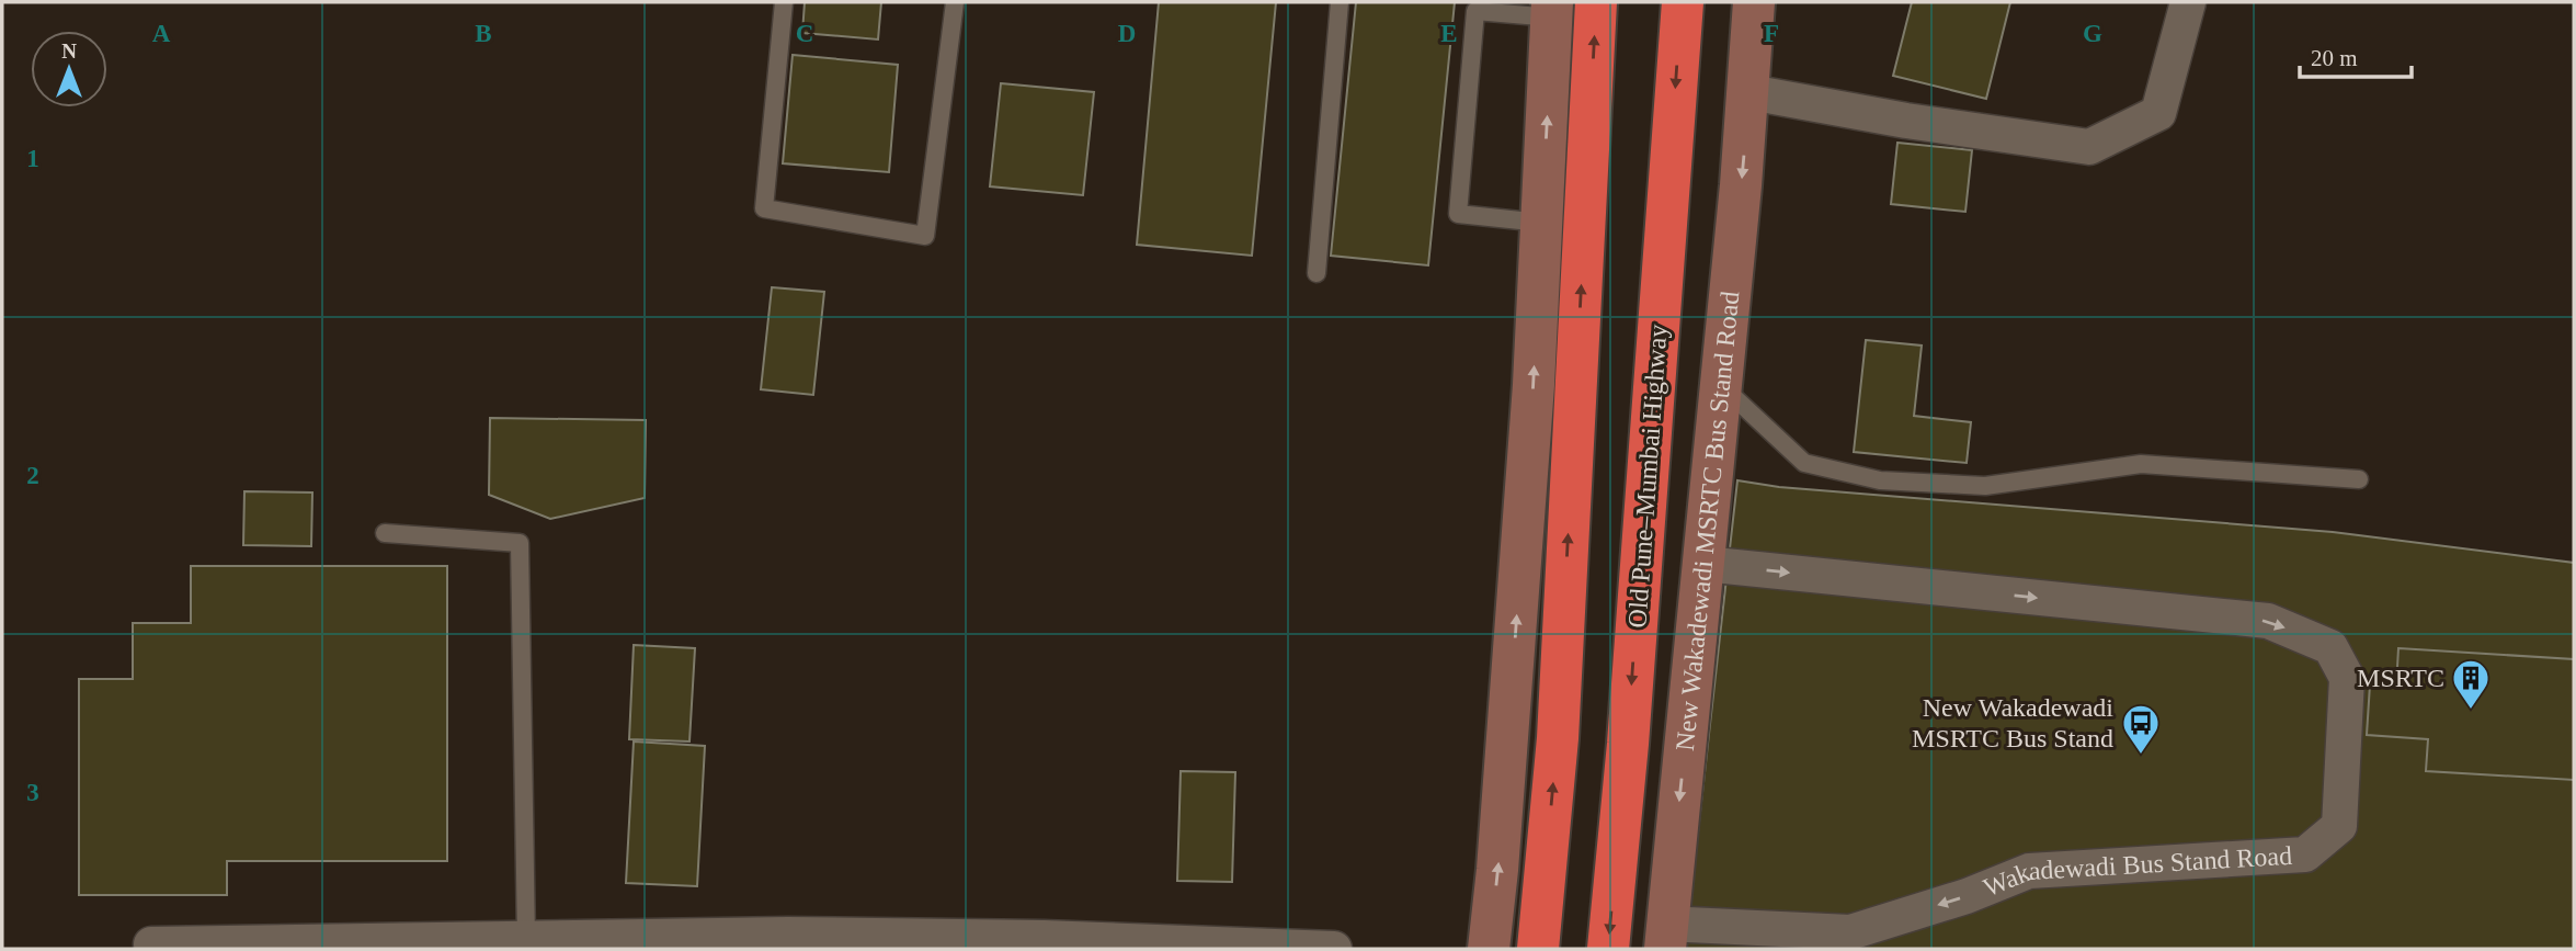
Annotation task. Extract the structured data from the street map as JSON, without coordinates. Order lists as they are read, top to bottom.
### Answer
{
  "streets": {
    "highway": ["Old Pune–Mumbai Highway"],
    "street": ["New Wakadewadi MSRTC Bus Stand Road", "Wakadewadi Bus Stand Road"]
  },
  "crossings": [
    ["New Wakadewadi MSRTC Bus Stand Road", "Wakadewadi Bus Stand Road"]
  ],
  "places": {
    "building": ["MSRTC"],
    "bus stop": ["New Wakadewadi MSRTC Bus Stand"]
  },
  "scale_bar": "20 m",
  "north": "top",
  "grid": {
    "columns": [
      "A",
      "B",
      "C",
      "D",
      "E",
      "F",
      "G"
    ],
    "rows": ["1", "2", "3"]
  }
}
